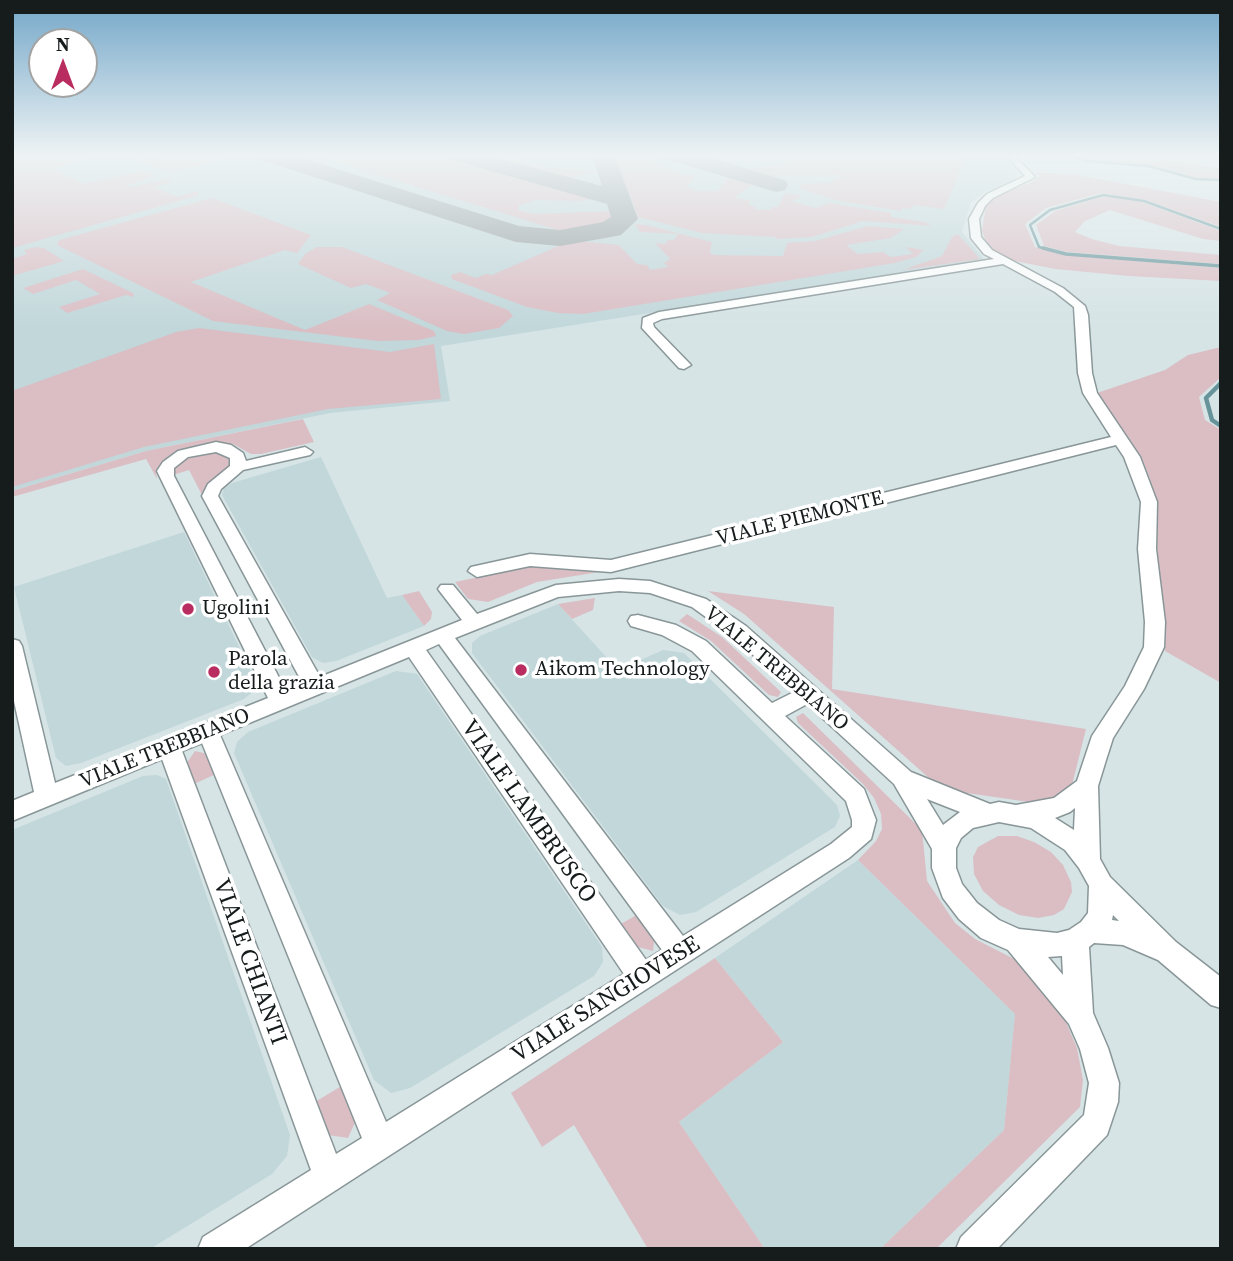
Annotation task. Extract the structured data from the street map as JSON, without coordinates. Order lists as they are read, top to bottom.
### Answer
{
  "streets": {
    "street": [
      "VIALE PIEMONTE",
      "VIALE TREBBIANO",
      "VIALE LAMBRUSCO",
      "VIALE CHIANTI",
      "VIALE SANGIOVESE"
    ]
  },
  "crossings": [
    ["VIALE TREBBIANO", "VIALE LAMBRUSCO"],
    ["VIALE TREBBIANO", "VIALE CHIANTI"],
    ["VIALE LAMBRUSCO", "VIALE SANGIOVESE"],
    ["VIALE CHIANTI", "VIALE SANGIOVESE"]
  ],
  "places": ["Ugolini", "Aikom Technology", "Parola della grazia"],
  "north": "top"
}
